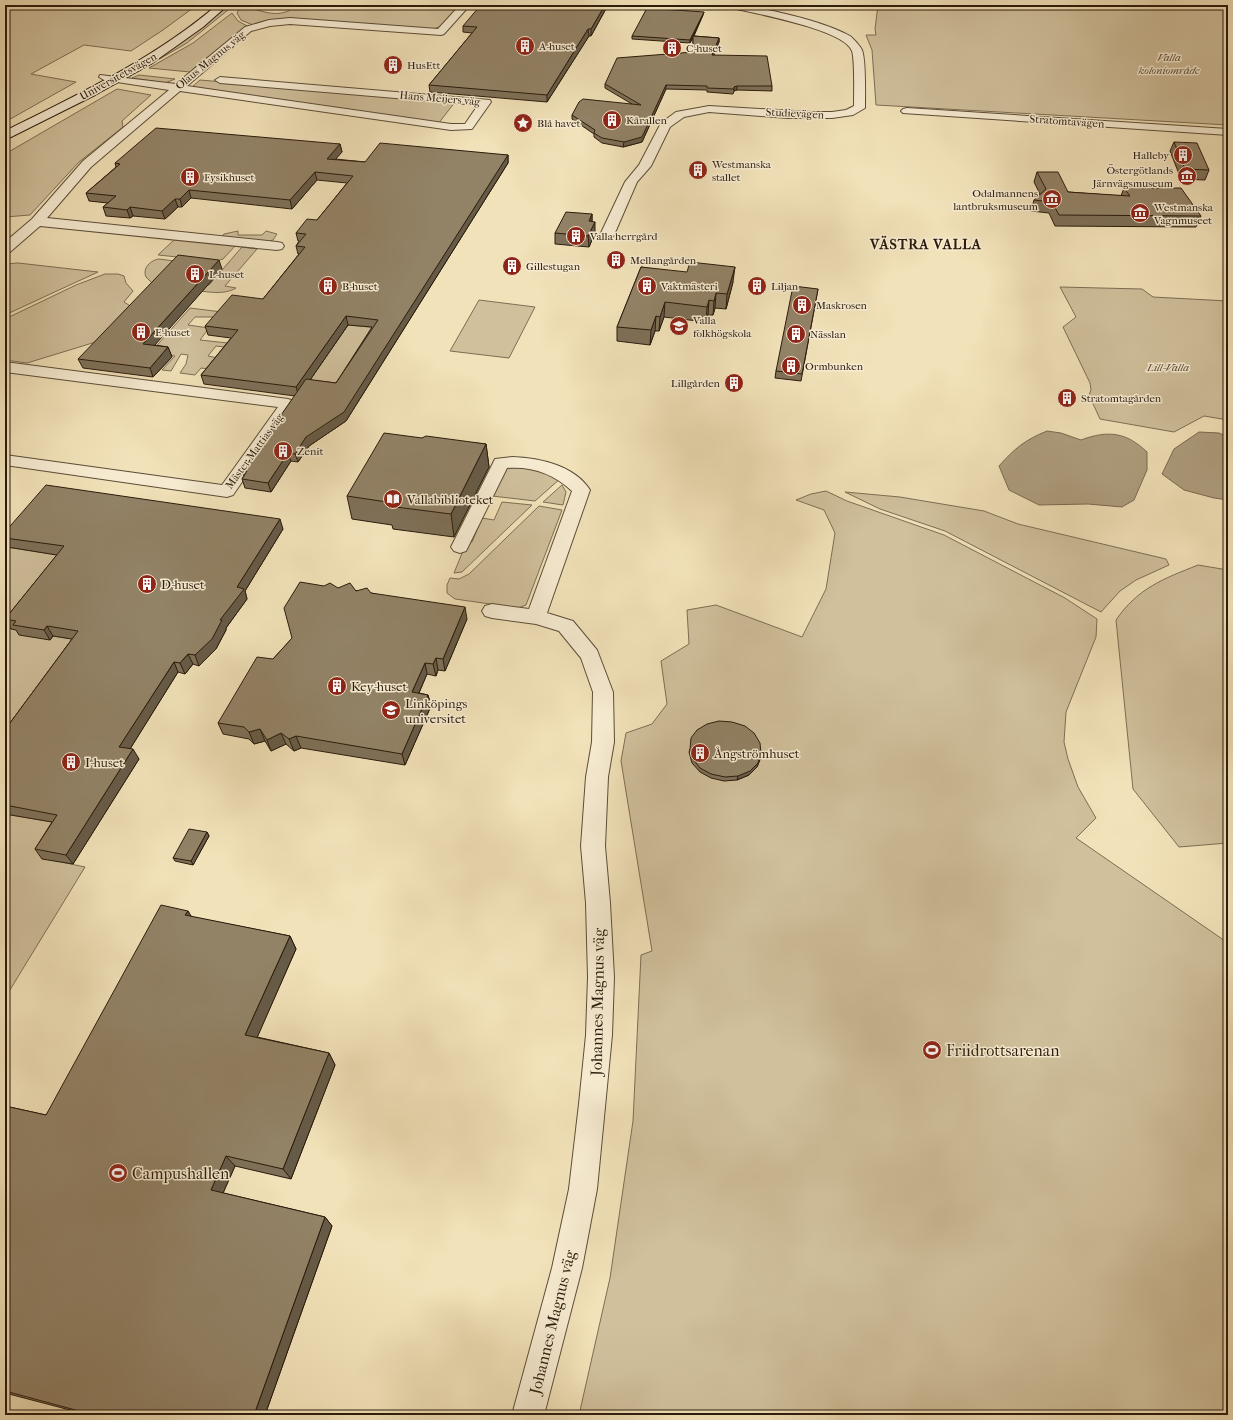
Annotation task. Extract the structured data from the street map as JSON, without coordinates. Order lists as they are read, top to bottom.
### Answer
{
  "streets": {
    "main road": ["Universitetsvägen"],
    "street": [
      "Olaus Magnus väg",
      "Hans Meijers väg",
      "Studievägen",
      "Stratomtavägen",
      "Mäster Mattias väg",
      "Johannes Magnus väg"
    ]
  },
  "crossings": [
    ["Olaus Magnus väg", "Hans Meijers väg"],
    ["Universitetsvägen", "Hans Meijers väg"]
  ],
  "districts": ["VÄSTRA VALLA"],
  "parks": ["Valla koloniområde", "Lill-Valla"],
  "places": {
    "building": [
      "A-huset",
      "C-huset",
      "HusEtt",
      "Kårallen",
      "Halleby",
      "Westmanska stallet",
      "Fysikhuset",
      "Valla herrgård",
      "Mellangården",
      "Gillestugan",
      "L-huset",
      "B-huset",
      "Vaktmästeri",
      "Liljan",
      "Maskrosen",
      "E-huset",
      "Nässlan",
      "Ormbunken",
      "Lillgården",
      "Stratomtagården",
      "Zenit",
      "D-huset",
      "Key-huset",
      "Ångströmhuset",
      "I-huset"
    ],
    "place": ["Blå havet"],
    "museum": ["Östergötlands Järnvägsmuseum", "Odalmannens lantbruksmuseum", "Westmanska Vagnmuseet"],
    "school or university": ["Valla folkhögskola", "Linköpings universitet"],
    "library": ["Vallabiblioteket"],
    "sports": ["Friidrottsarenan", "Campushallen"]
  }
}
